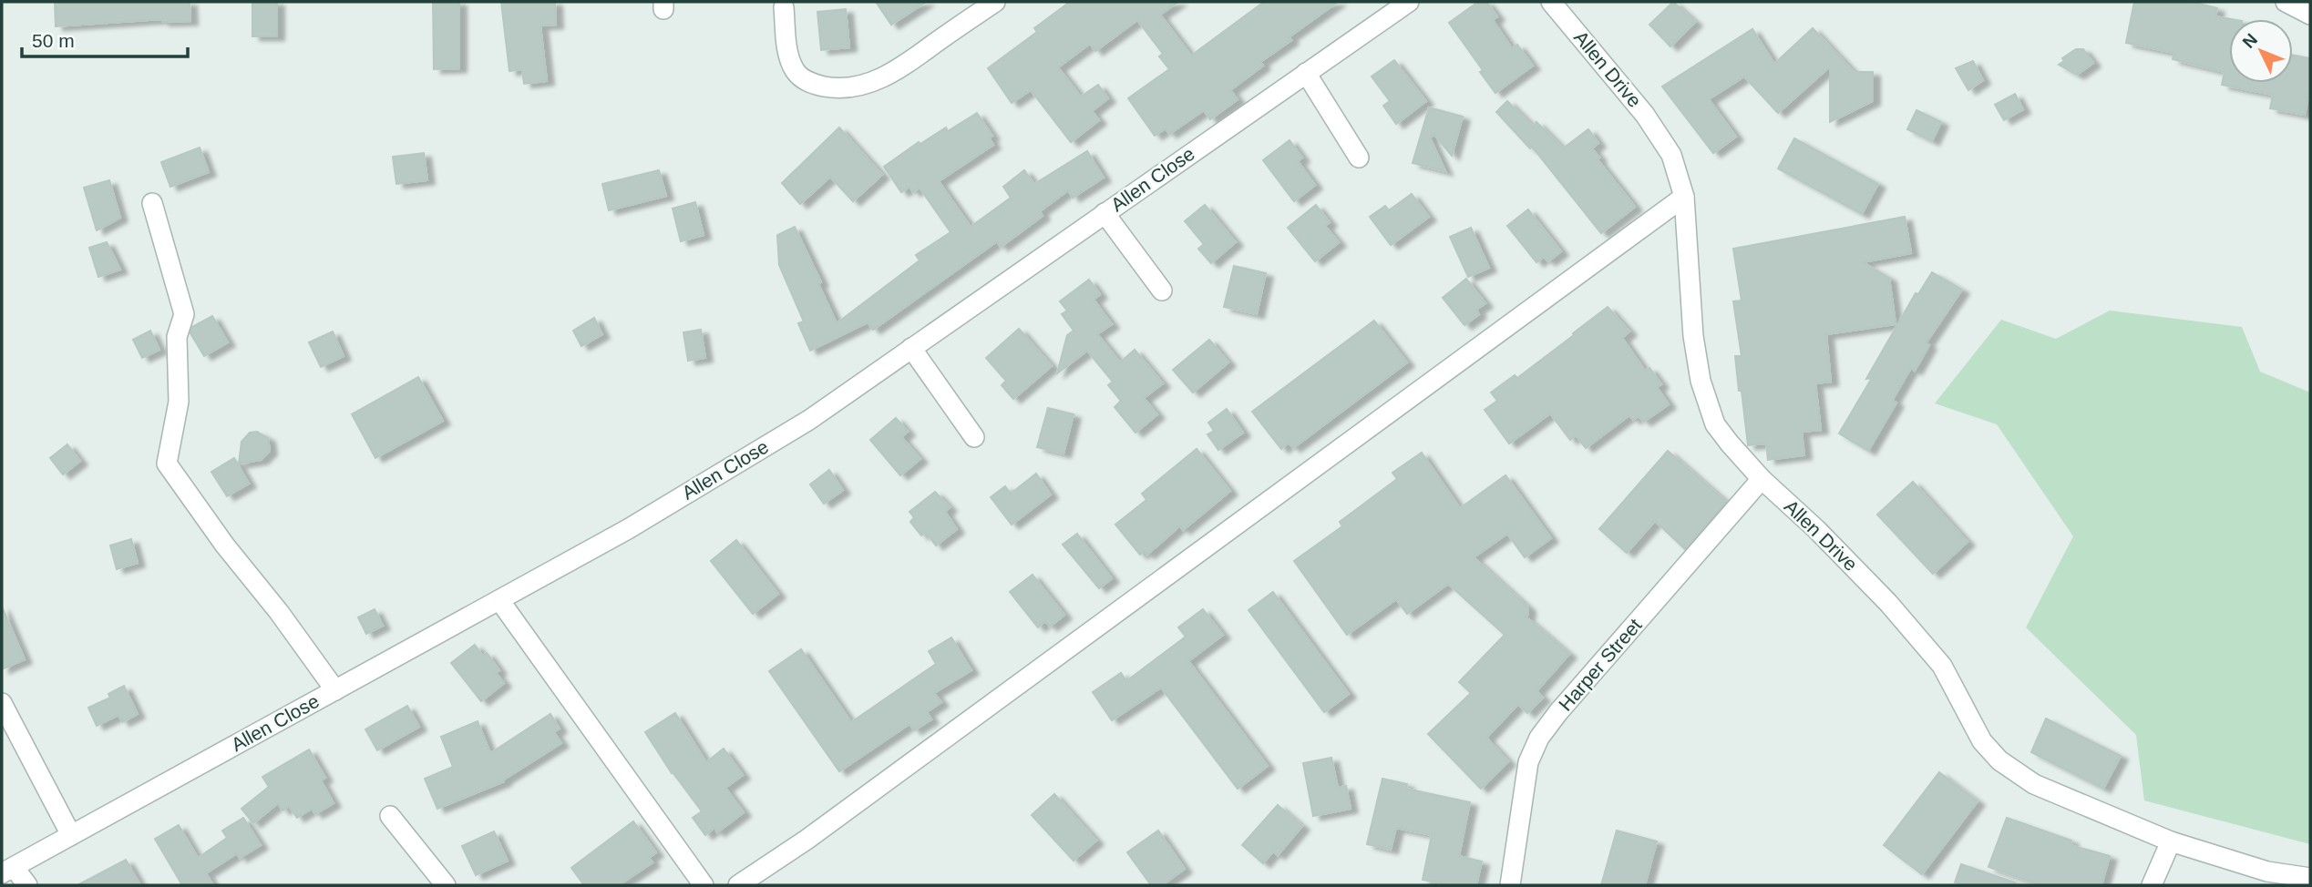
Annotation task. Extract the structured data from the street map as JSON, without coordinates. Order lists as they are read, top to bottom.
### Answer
{
  "streets": {
    "street": ["Allen Drive", "Allen Close", "Harper Street"]
  },
  "crossings": [
    ["Allen Drive", "Harper Street"]
  ],
  "scale_bar": "50 m",
  "north": "top left"
}
